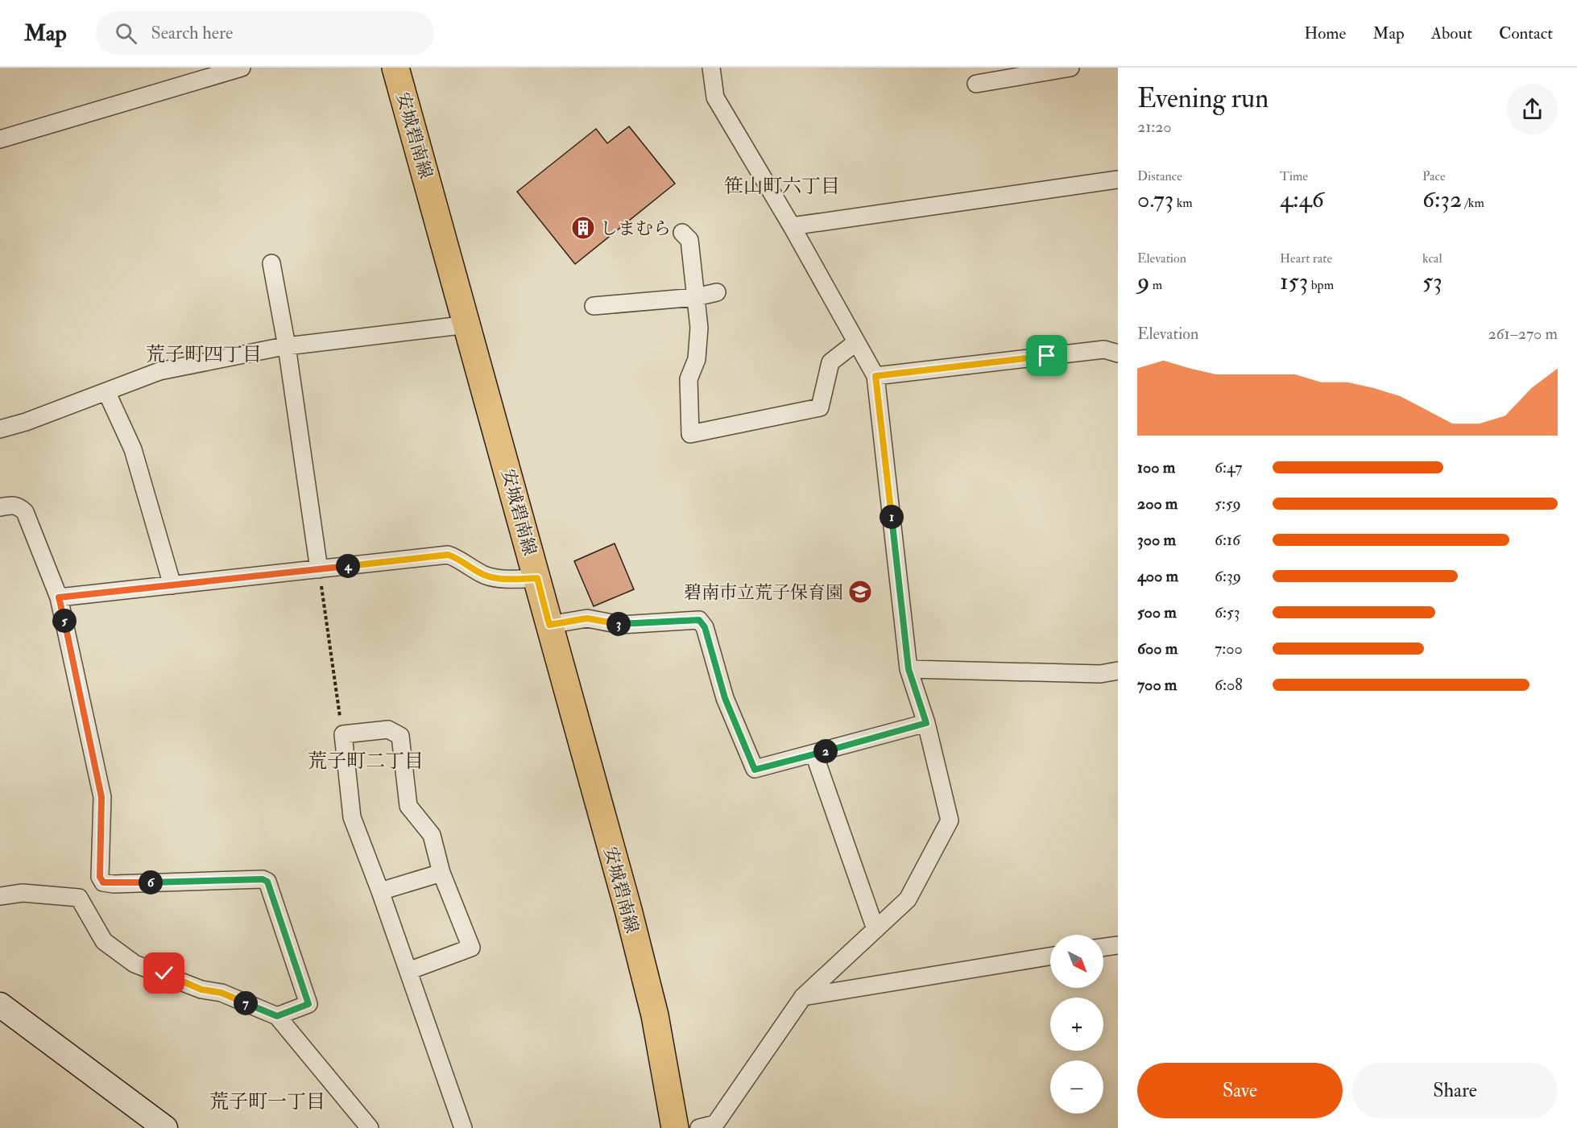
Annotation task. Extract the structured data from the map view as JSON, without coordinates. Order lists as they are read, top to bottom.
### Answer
{
  "streets": {
    "main road": ["安城碧南線"]
  },
  "districts": [
    "笹山町六丁目",
    "荒子町四丁目",
    "荒子町二丁目",
    "荒子町一丁目"
  ],
  "places": {
    "building": ["しまむら"],
    "school or university": ["碧南市立荒子保育園"]
  },
  "north": "bottom right",
  "page": {
    "header": "Map",
    "search": "Search here",
    "nav": [
      "Home",
      "Map",
      "About",
      "Contact"
    ],
    "heading": ["Evening run", "21:20"],
    "stats": [
      ["Distance", "0.73 km"],
      ["Time", "4:46"],
      ["Pace", "6:32 /km"],
      ["Elevation", "9 m"],
      ["Heart rate", "153 bpm"],
      ["kcal", "53"]
    ],
    "chart": ["Elevation", "261–270 m"],
    "list": [
      {
        "name": "100 m",
        "note": "6:47"
      },
      {
        "name": "200 m",
        "note": "5:59"
      },
      {
        "name": "300 m",
        "note": "6:16"
      },
      {
        "name": "400 m",
        "note": "6:39"
      },
      {
        "name": "500 m",
        "note": "6:53"
      },
      {
        "name": "600 m",
        "note": "7:00"
      },
      {
        "name": "700 m",
        "note": "6:08"
      }
    ],
    "pins": [
      "1",
      "4",
      "5",
      "3",
      "2",
      "6",
      "7"
    ],
    "map_buttons": ["+", "−"],
    "buttons": ["Save", "Share"]
  }
}
